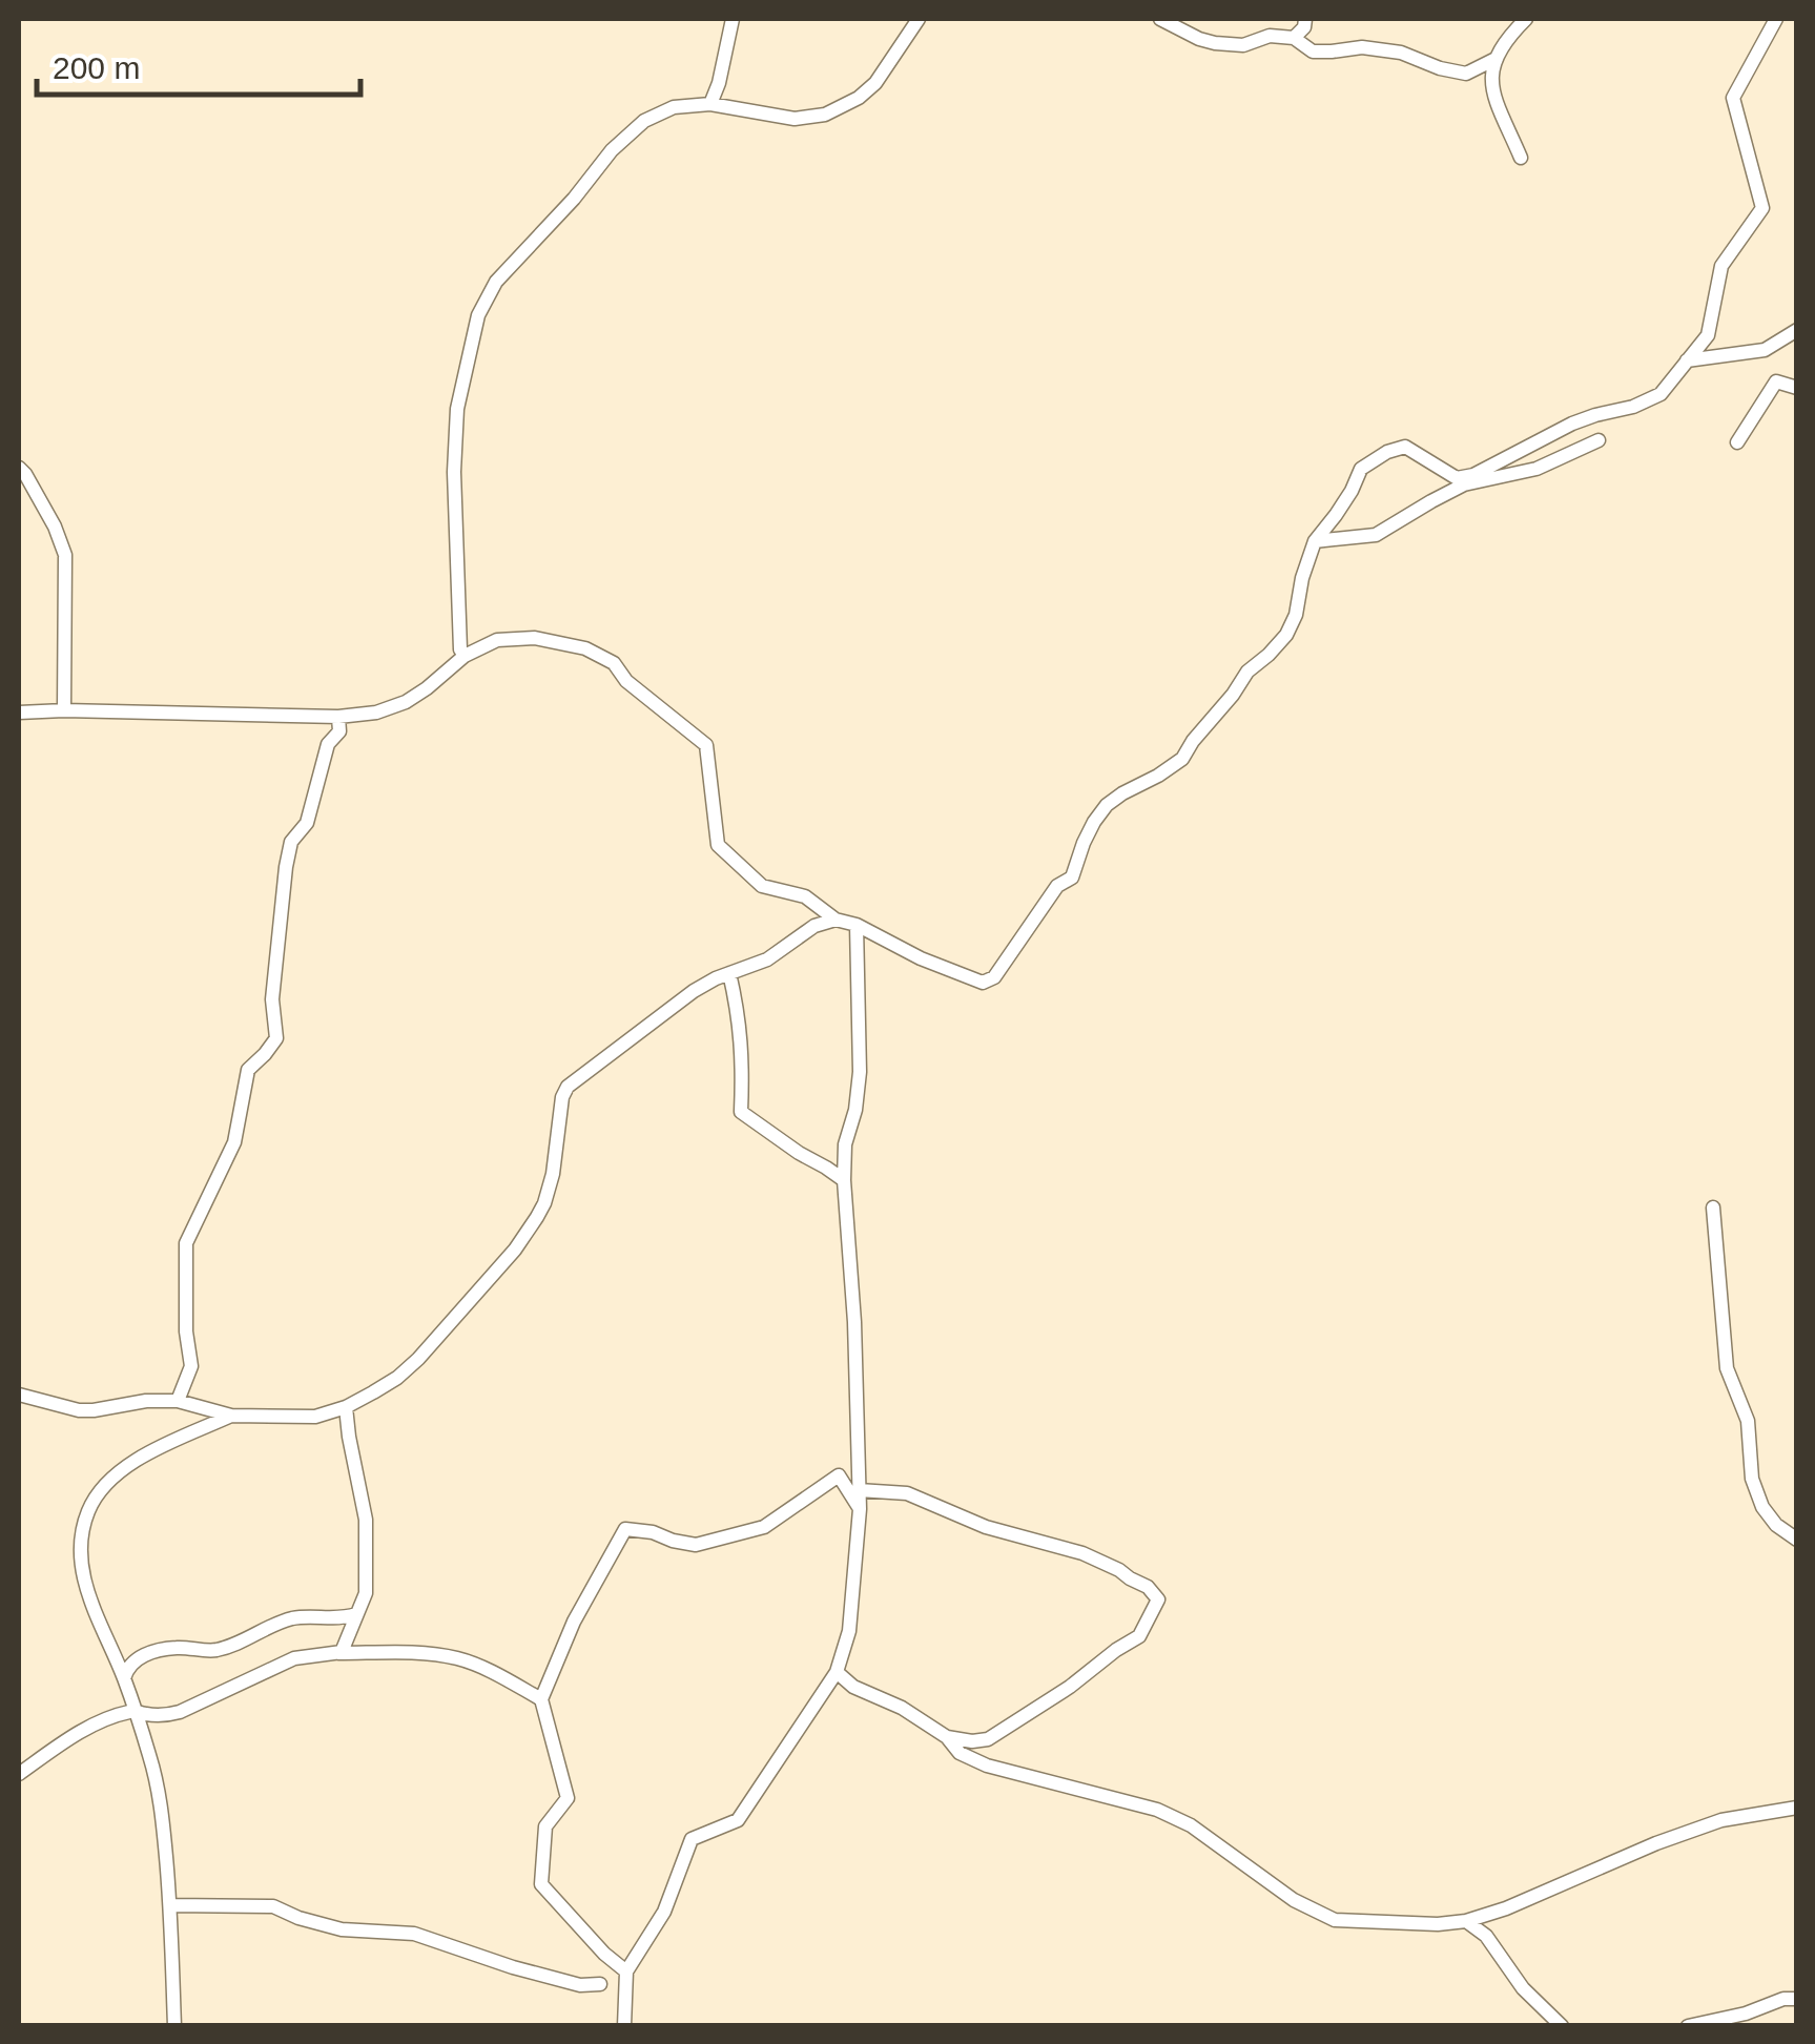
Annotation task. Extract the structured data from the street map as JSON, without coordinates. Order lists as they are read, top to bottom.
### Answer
{
  "scale_bar": "200 m"
}
